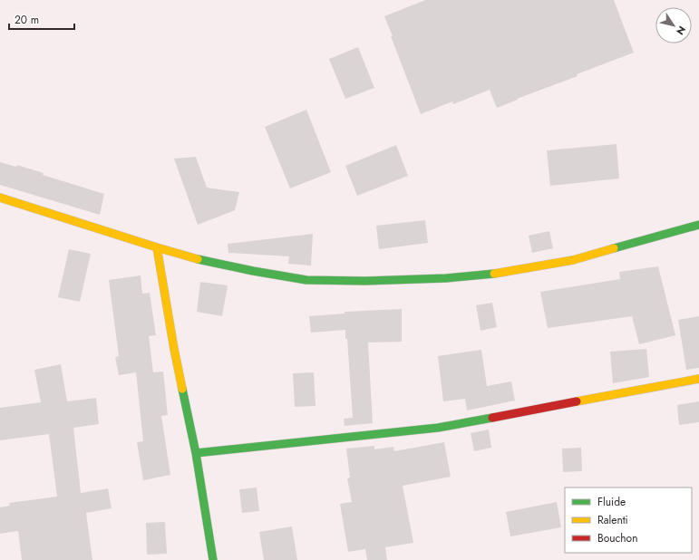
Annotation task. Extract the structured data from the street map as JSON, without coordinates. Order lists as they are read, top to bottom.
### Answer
{
  "legend": ["Fluide", "Ralenti", "Bouchon"],
  "scale_bar": "20 m",
  "north": "bottom right"
}
